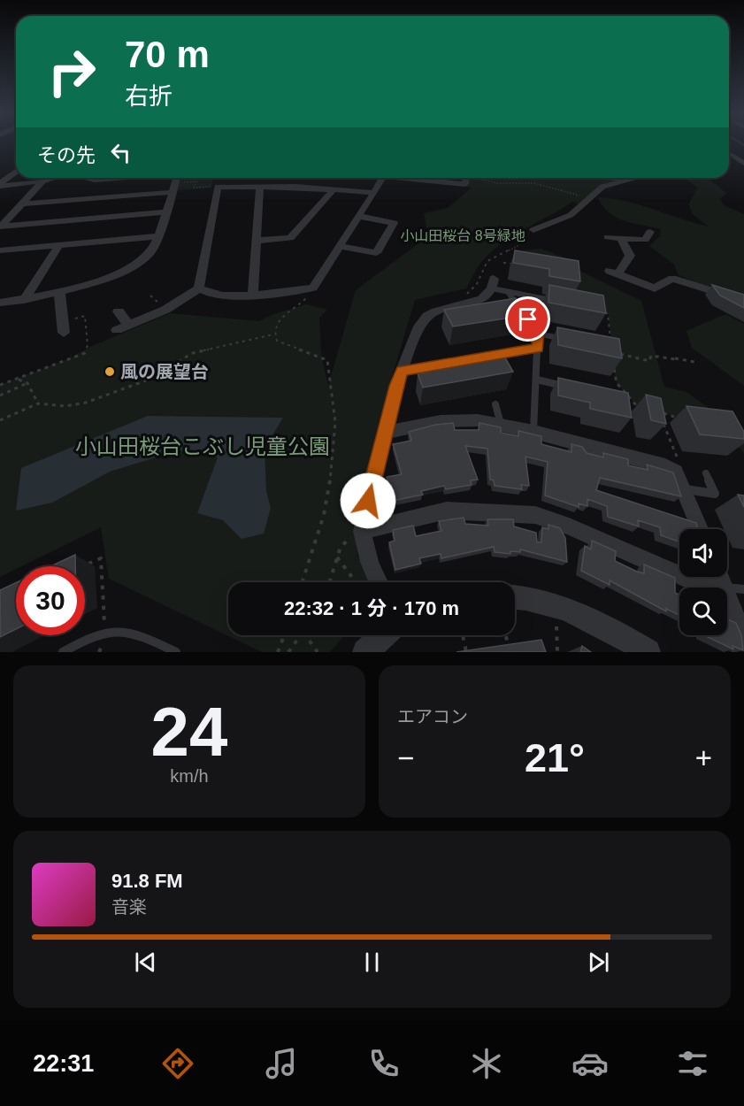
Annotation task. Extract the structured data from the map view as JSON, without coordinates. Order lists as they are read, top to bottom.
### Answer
{
  "parks": ["小山田桜台 8号緑地", "小山田桜台こぶし児童公園"],
  "places": ["風の展望台"],
  "page": {
    "turn": ["70 m", "右折"],
    "then": "その先",
    "limit": "30",
    "trip": "22:32 · 1 分 · 170 m",
    "tile": [
      ["24", "km/h"],
      "エアコン"
    ],
    "heat": ["−", "21°", "+"],
    "song": ["91.8 FM", "音楽"],
    "tabs": "22:31"
  }
}
